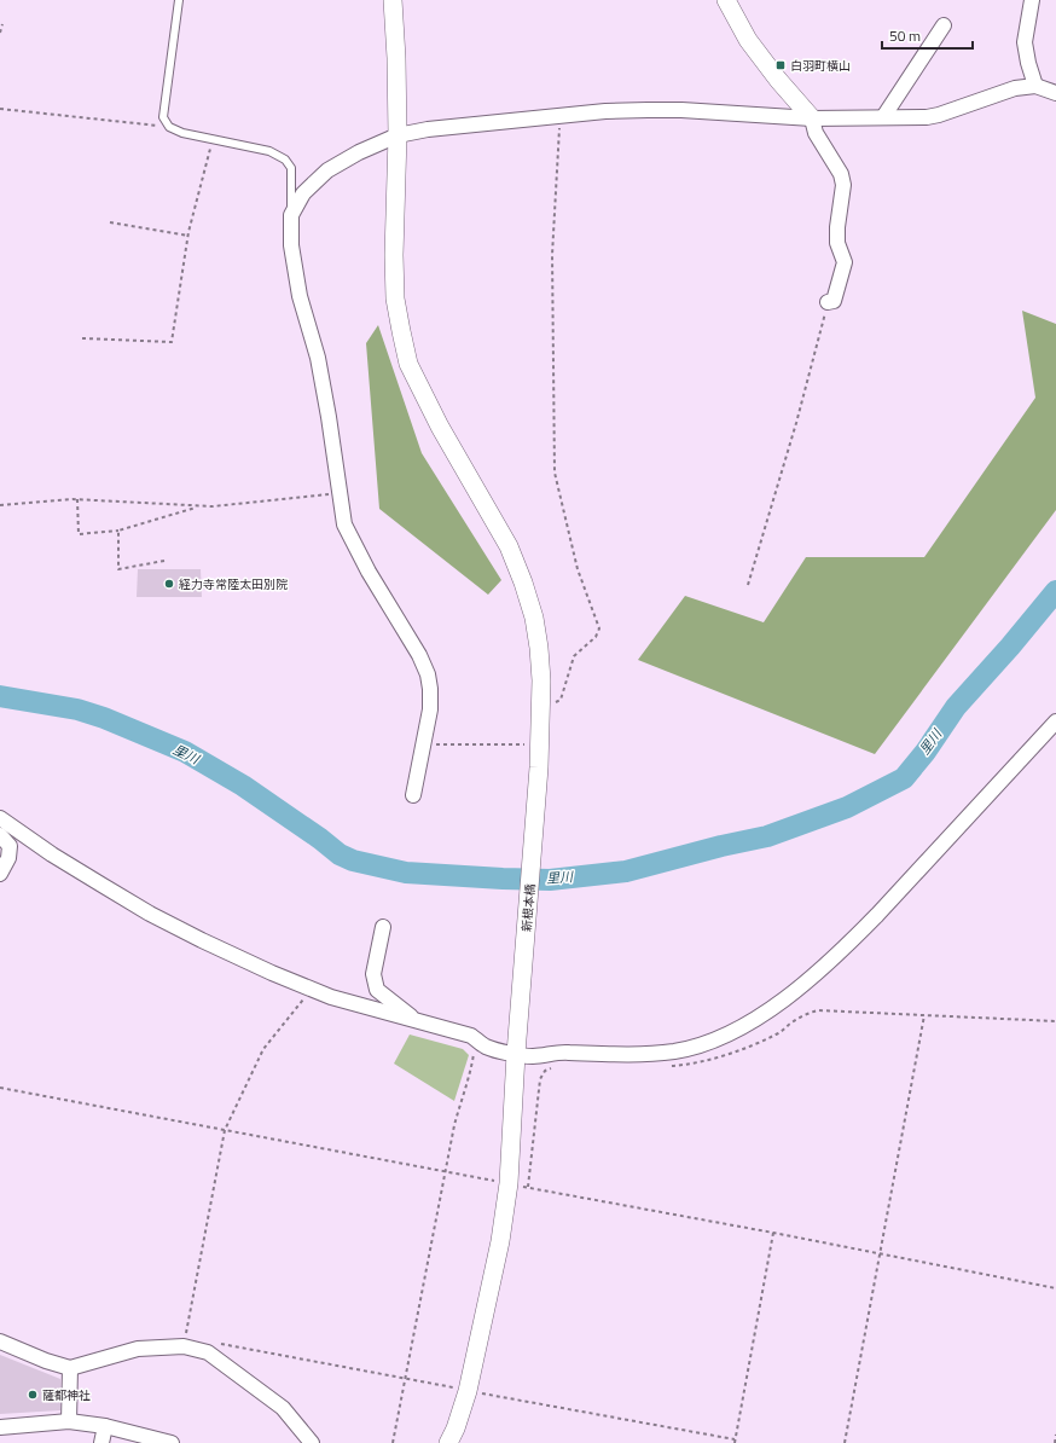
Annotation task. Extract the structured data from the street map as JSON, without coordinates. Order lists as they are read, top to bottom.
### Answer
{
  "streets": {
    "street": ["新根本橋"]
  },
  "water": ["里川"],
  "places": {
    "transit": ["白羽町横山"],
    "other": ["経力寺常陸太田別院", "薩都神社"]
  },
  "scale_bar": "50 m"
}
